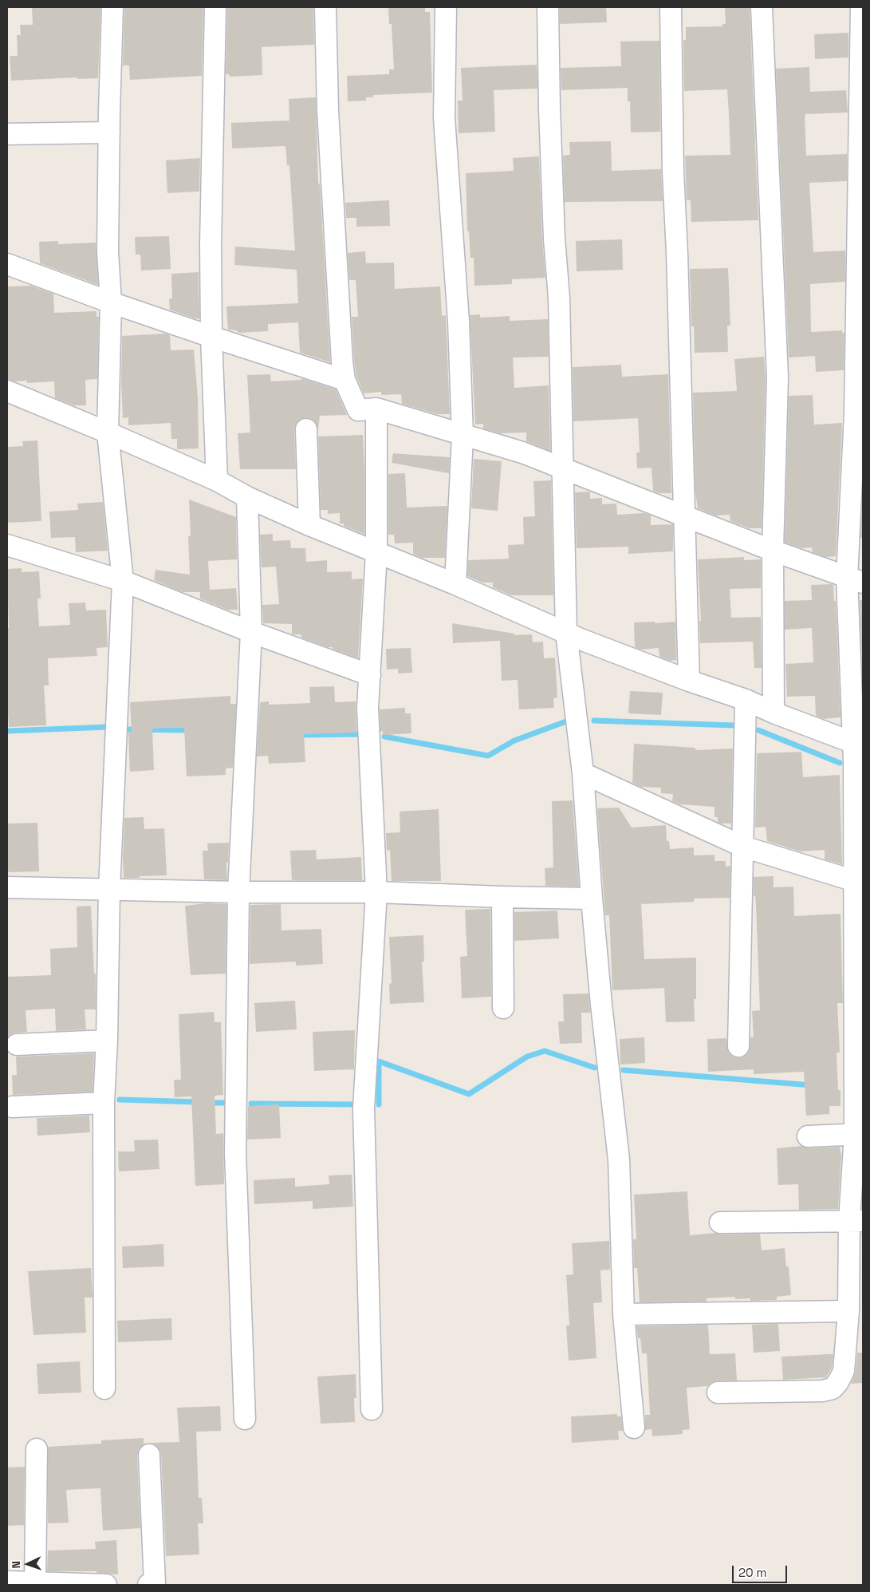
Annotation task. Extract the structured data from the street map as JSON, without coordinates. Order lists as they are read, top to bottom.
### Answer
{
  "scale_bar": "20 m",
  "north": "left"
}
